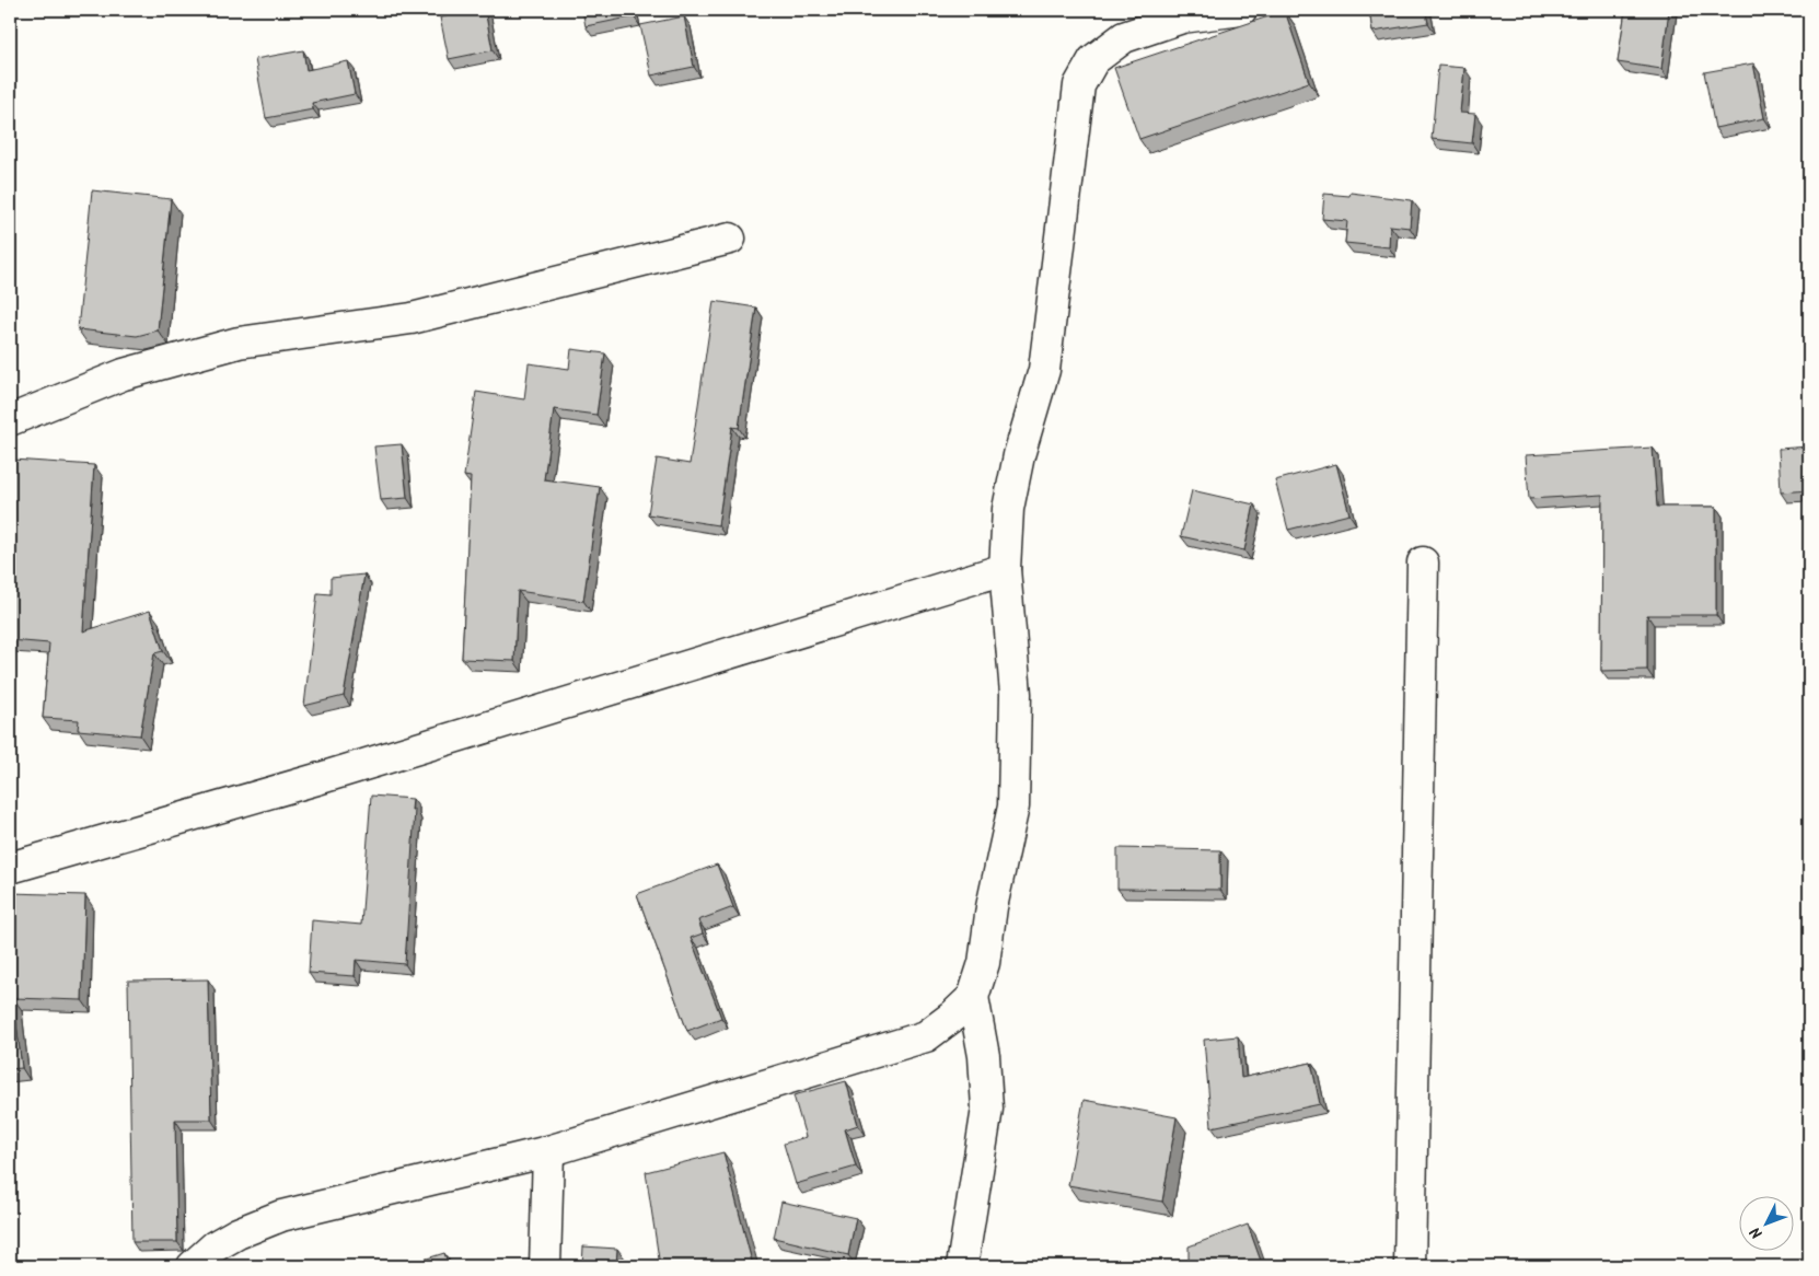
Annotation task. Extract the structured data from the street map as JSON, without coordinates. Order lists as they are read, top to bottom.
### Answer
{
  "north": "bottom left"
}
